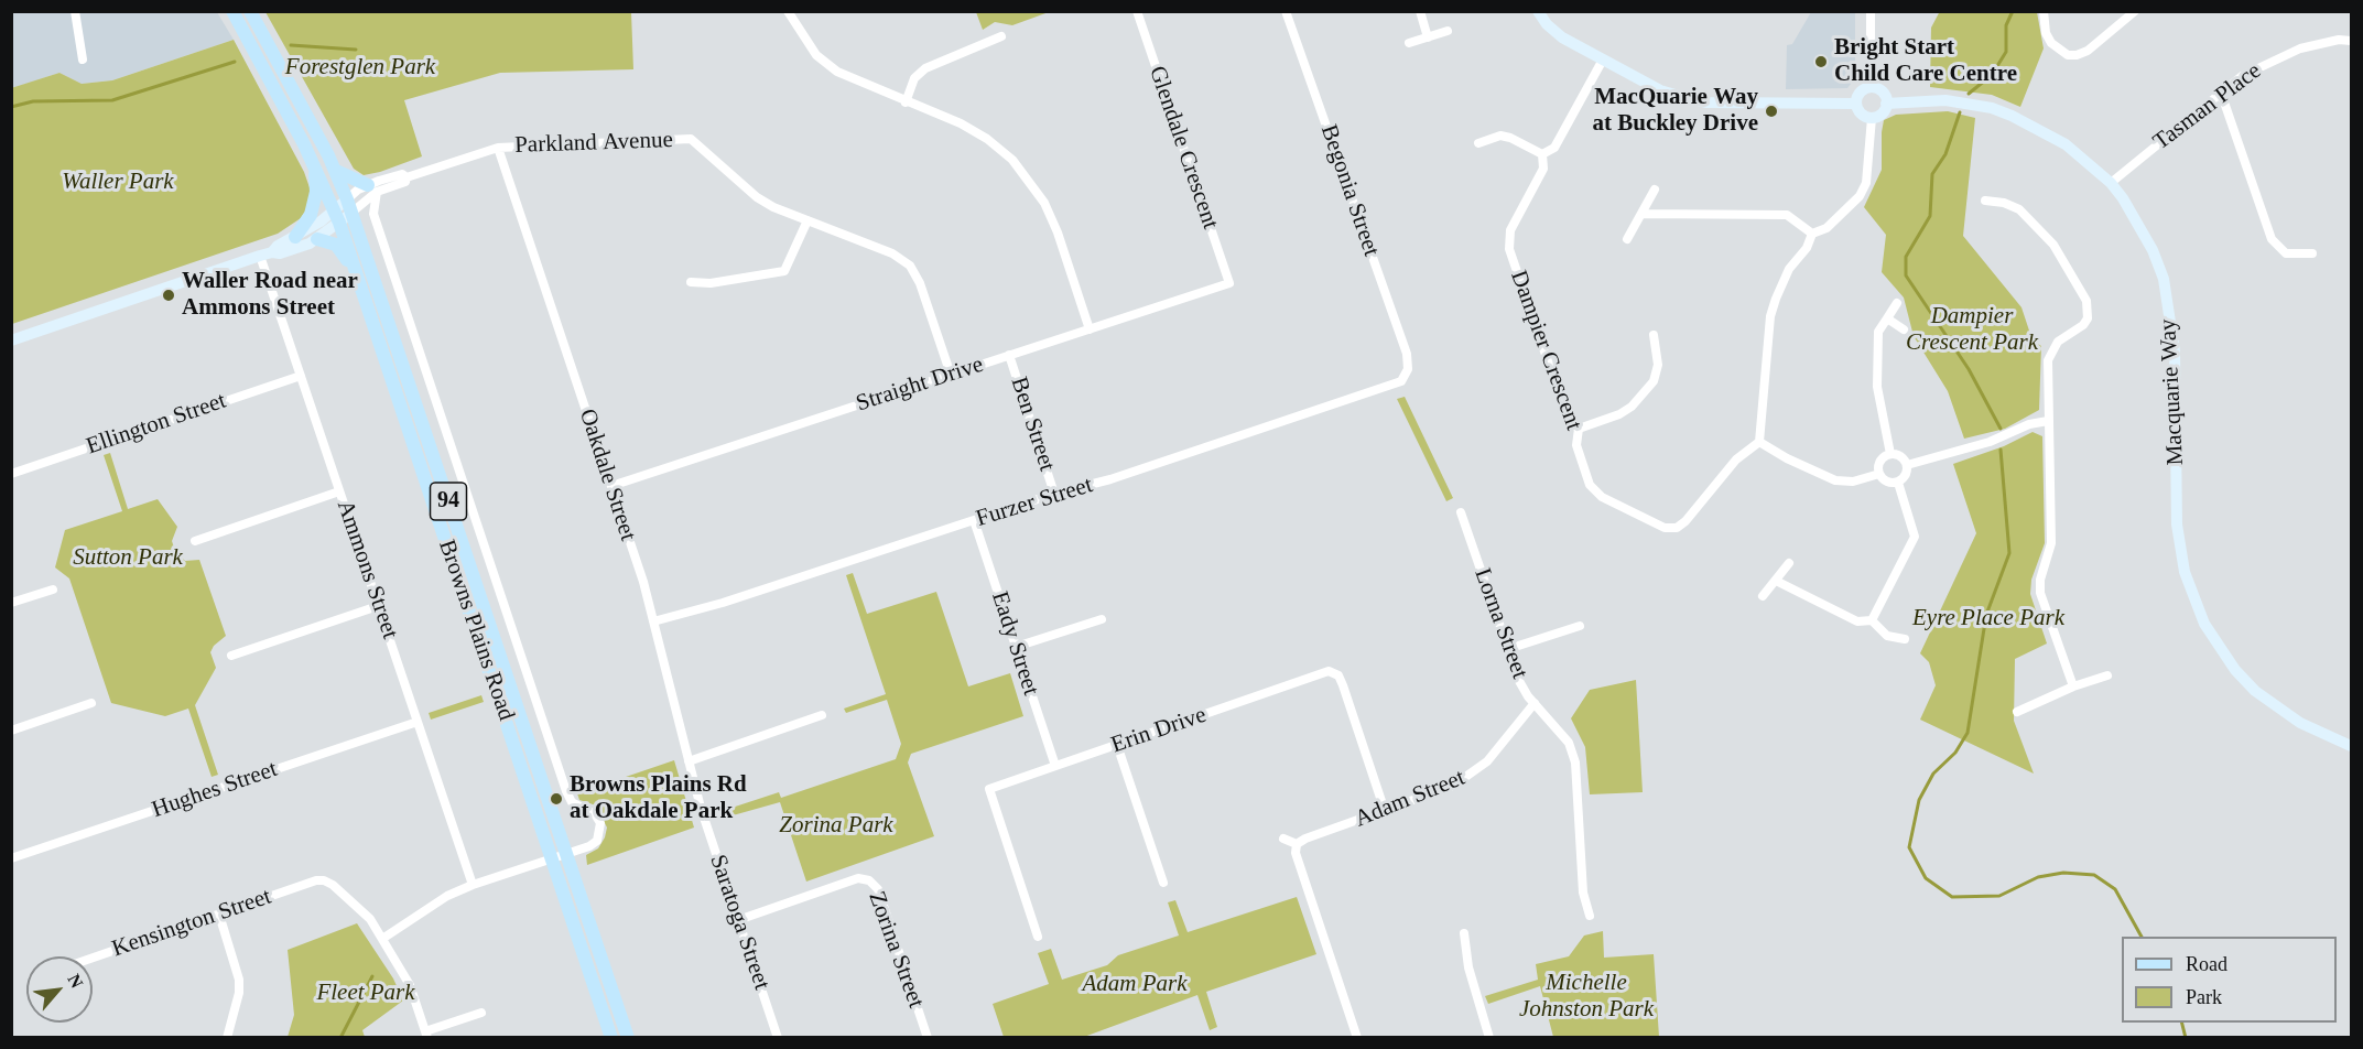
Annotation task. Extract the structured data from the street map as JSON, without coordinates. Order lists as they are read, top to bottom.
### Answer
{
  "streets": {
    "main road": ["94", "Browns Plains Road"],
    "street": [
      "Tasman Place",
      "Parkland Avenue",
      "Glendale Crescent",
      "Begonia Street",
      "Dampier Crescent",
      "Straight Drive",
      "Macquarie Way",
      "Ellington Street",
      "Ben Street",
      "Oakdale Street",
      "Furzer Street",
      "Ammons Street",
      "Lorna Street",
      "Eady Street",
      "Erin Drive",
      "Hughes Street",
      "Adam Street",
      "Saratoga Street",
      "Kensington Street",
      "Zorina Street"
    ]
  },
  "crossings": [
    ["Tasman Place", "Macquarie Way"],
    ["Parkland Avenue", "Straight Drive"],
    ["Parkland Avenue", "Oakdale Street"],
    ["Parkland Avenue", "Browns Plains Road"],
    ["Glendale Crescent", "Straight Drive"],
    ["Begonia Street", "Furzer Street"],
    ["Straight Drive", "Ben Street"],
    ["Straight Drive", "Oakdale Street"],
    ["Ellington Street", "Ammons Street"],
    ["Ben Street", "Furzer Street"],
    ["Oakdale Street", "Furzer Street"],
    ["Oakdale Street", "Saratoga Street"],
    ["Furzer Street", "Eady Street"],
    ["Ammons Street", "Hughes Street"],
    ["Lorna Street", "Adam Street"],
    ["Eady Street", "Erin Drive"],
    ["Erin Drive", "Adam Street"],
    ["Saratoga Street", "Zorina Street"]
  ],
  "parks": [
    "Forestglen Park",
    "Waller Park",
    "Dampier Crescent Park",
    "Sutton Park",
    "Eyre Place Park",
    "Zorina Park",
    "Michelle Johnston Park",
    "Adam Park",
    "Fleet Park"
  ],
  "places": [
    "Bright Start Child Care Centre",
    "MacQuarie Way at Buckley Drive",
    "Waller Road near Ammons Street",
    "Browns Plains Rd at Oakdale Park"
  ],
  "legend": ["Road", "Park"],
  "north": "top right"
}
